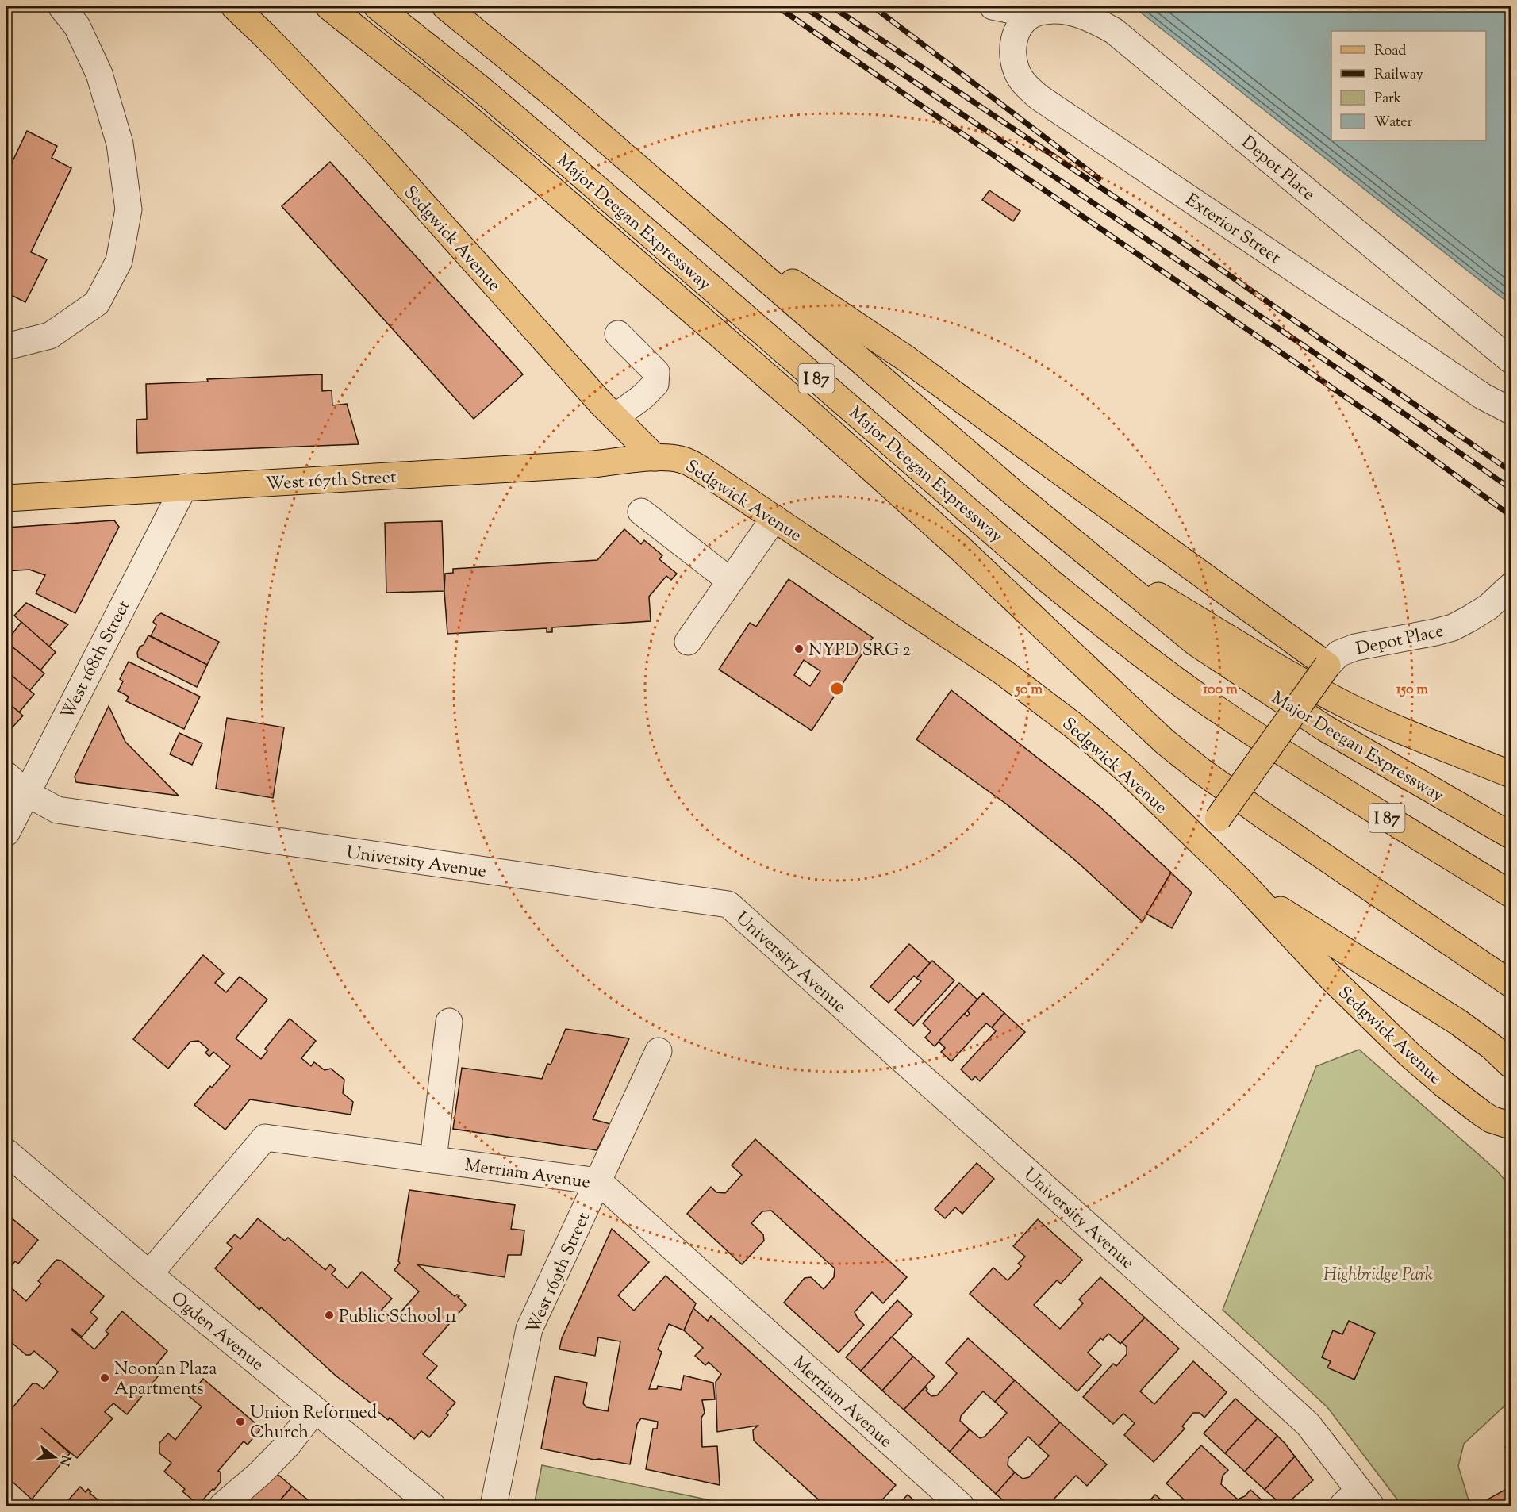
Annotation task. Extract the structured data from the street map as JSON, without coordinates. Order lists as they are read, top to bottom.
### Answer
{
  "streets": {
    "main road": [
      "Depot Place",
      "Major Deegan Expressway",
      "Sedgwick Avenue",
      "I 87",
      "West 167th Street"
    ],
    "street": [
      "Exterior Street",
      "West 168th Street",
      "University Avenue",
      "Merriam Avenue",
      "West 169th Street",
      "Ogden Avenue"
    ]
  },
  "crossings": [
    ["Depot Place", "Exterior Street"],
    ["Depot Place", "Sedgwick Avenue"],
    ["Sedgwick Avenue", "West 167th Street"],
    ["West 167th Street", "West 168th Street"],
    ["West 168th Street", "University Avenue"],
    ["Merriam Avenue", "West 169th Street"],
    ["Merriam Avenue", "Ogden Avenue"]
  ],
  "parks": ["Highbridge Park"],
  "places": [
    "NYPD SRG 2",
    "Public School 11",
    "Noonan Plaza Apartments",
    "Union Reformed Church"
  ],
  "legend": [
    "Road",
    "Railway",
    "Park",
    "Water"
  ],
  "north": "right",
  "rings": ["50 m", "100 m", "150 m"]
}
